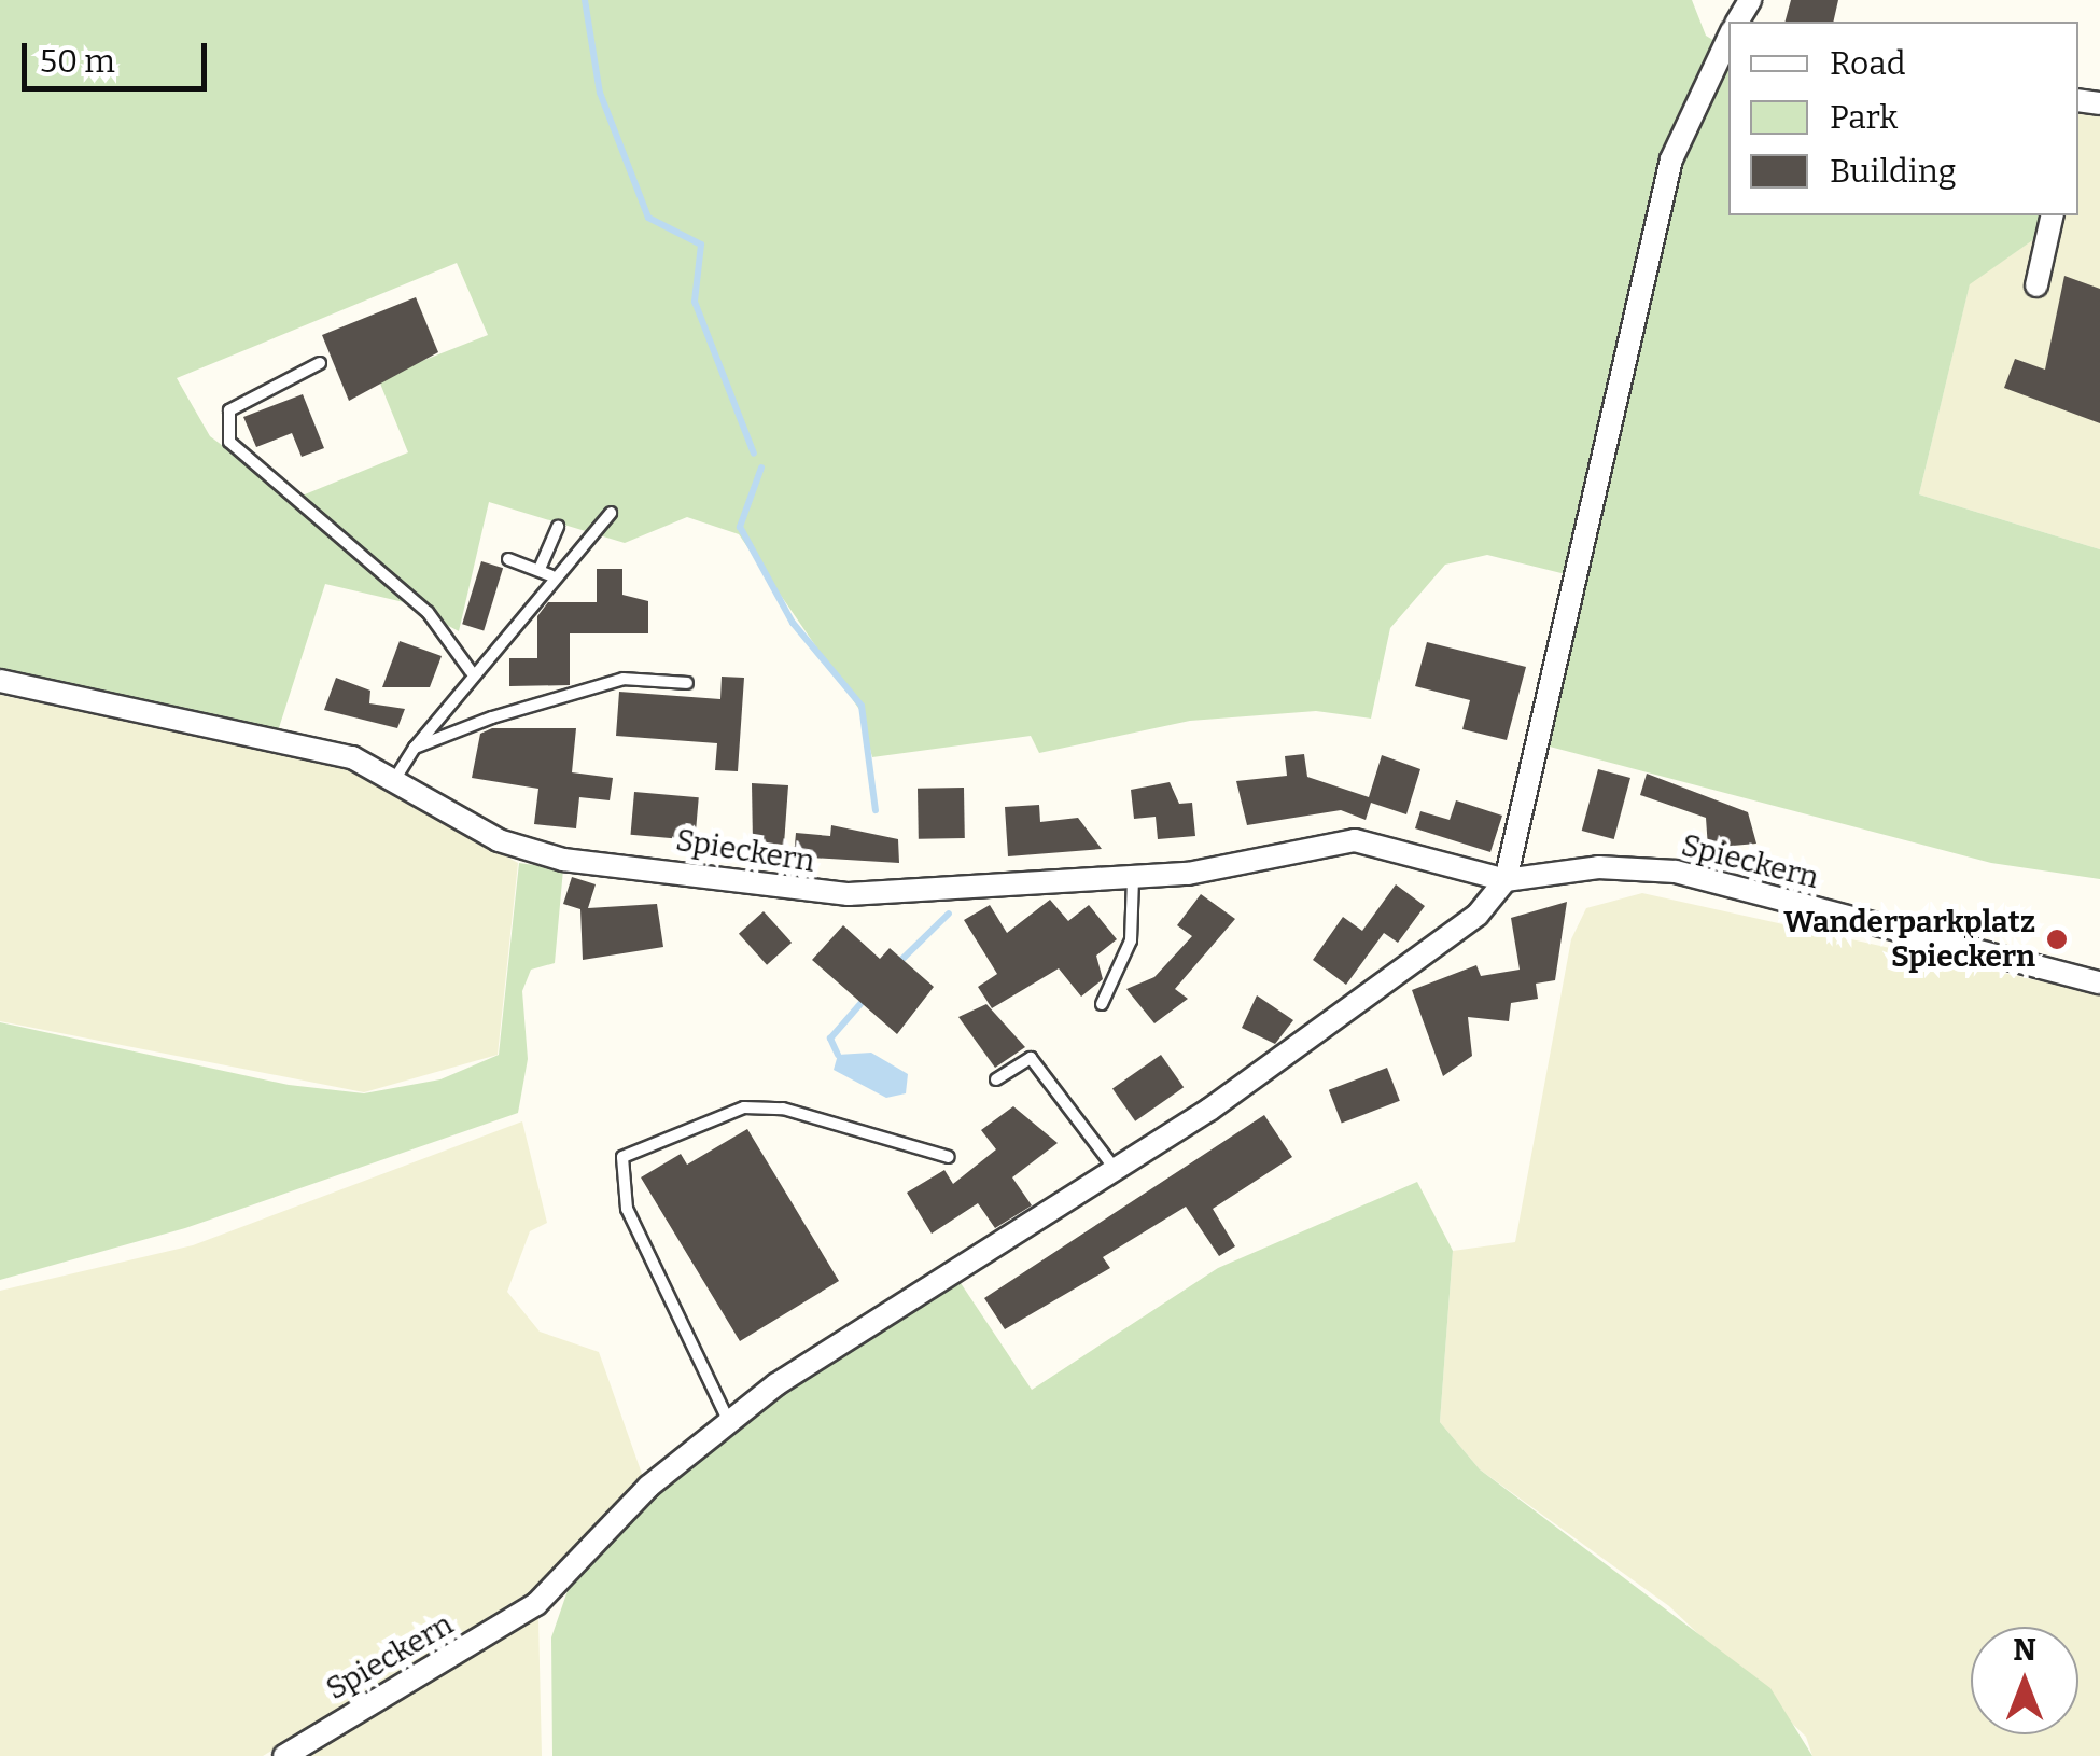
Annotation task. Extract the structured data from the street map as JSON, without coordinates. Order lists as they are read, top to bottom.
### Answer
{
  "streets": {
    "street": ["Spieckern"]
  },
  "places": ["Wanderparkplatz Spieckern"],
  "legend": ["Road", "Park", "Building"],
  "scale_bar": "50 m",
  "north": "top"
}
